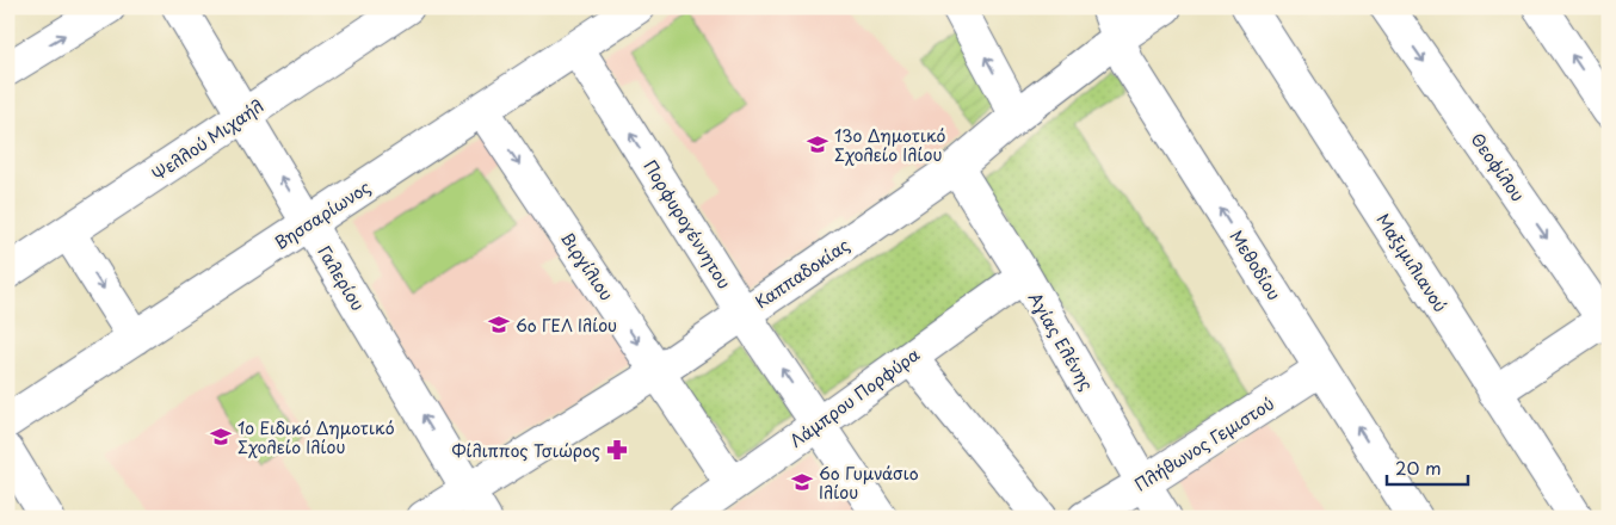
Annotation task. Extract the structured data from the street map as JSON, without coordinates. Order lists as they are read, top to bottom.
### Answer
{
  "streets": {
    "street": [
      "Ψελλού Μιχαήλ",
      "Θεοφίλου",
      "Βησσαρίωνος",
      "Πορφυρογέννητου",
      "Μαξιμιλιανού",
      "Μεθοδίου",
      "Βιργίλιου",
      "Καππαδοκίας",
      "Γαλερίου",
      "Αγίας Ελένης",
      "Λάμπρου Πορφύρα",
      "Πλήθωνος Γεμιστού"
    ]
  },
  "crossings": [
    ["Ψελλού Μιχαήλ", "Γαλερίου"],
    ["Βησσαρίωνος", "Πορφυρογέννητου"],
    ["Βησσαρίωνος", "Βιργίλιου"],
    ["Βησσαρίωνος", "Γαλερίου"],
    ["Πορφυρογέννητου", "Καππαδοκίας"],
    ["Πορφυρογέννητου", "Λάμπρου Πορφύρα"],
    ["Μεθοδίου", "Καππαδοκίας"],
    ["Μεθοδίου", "Πλήθωνος Γεμιστού"],
    ["Βιργίλιου", "Καππαδοκίας"],
    ["Βιργίλιου", "Λάμπρου Πορφύρα"],
    ["Καππαδοκίας", "Γαλερίου"],
    ["Καππαδοκίας", "Αγίας Ελένης"],
    ["Αγίας Ελένης", "Λάμπρου Πορφύρα"],
    ["Αγίας Ελένης", "Πλήθωνος Γεμιστού"]
  ],
  "one_way": [
    "Πορφυρογέννητου",
    "Μεθοδίου",
    "Βιργίλιου",
    "Γαλερίου"
  ],
  "places": {
    "school or university": [
      "13ο Δημοτικό Σχολείο Ιλίου",
      "6ο ΓΕΛ Ιλίου",
      "1ο Ειδικό Δημοτικό Σχολείο Ιλίου",
      "6ο Γυμνάσιο Ιλίου"
    ],
    "pharmacy": ["Φίλιππος Τσιώρος"]
  },
  "scale_bar": "20 m"
}
